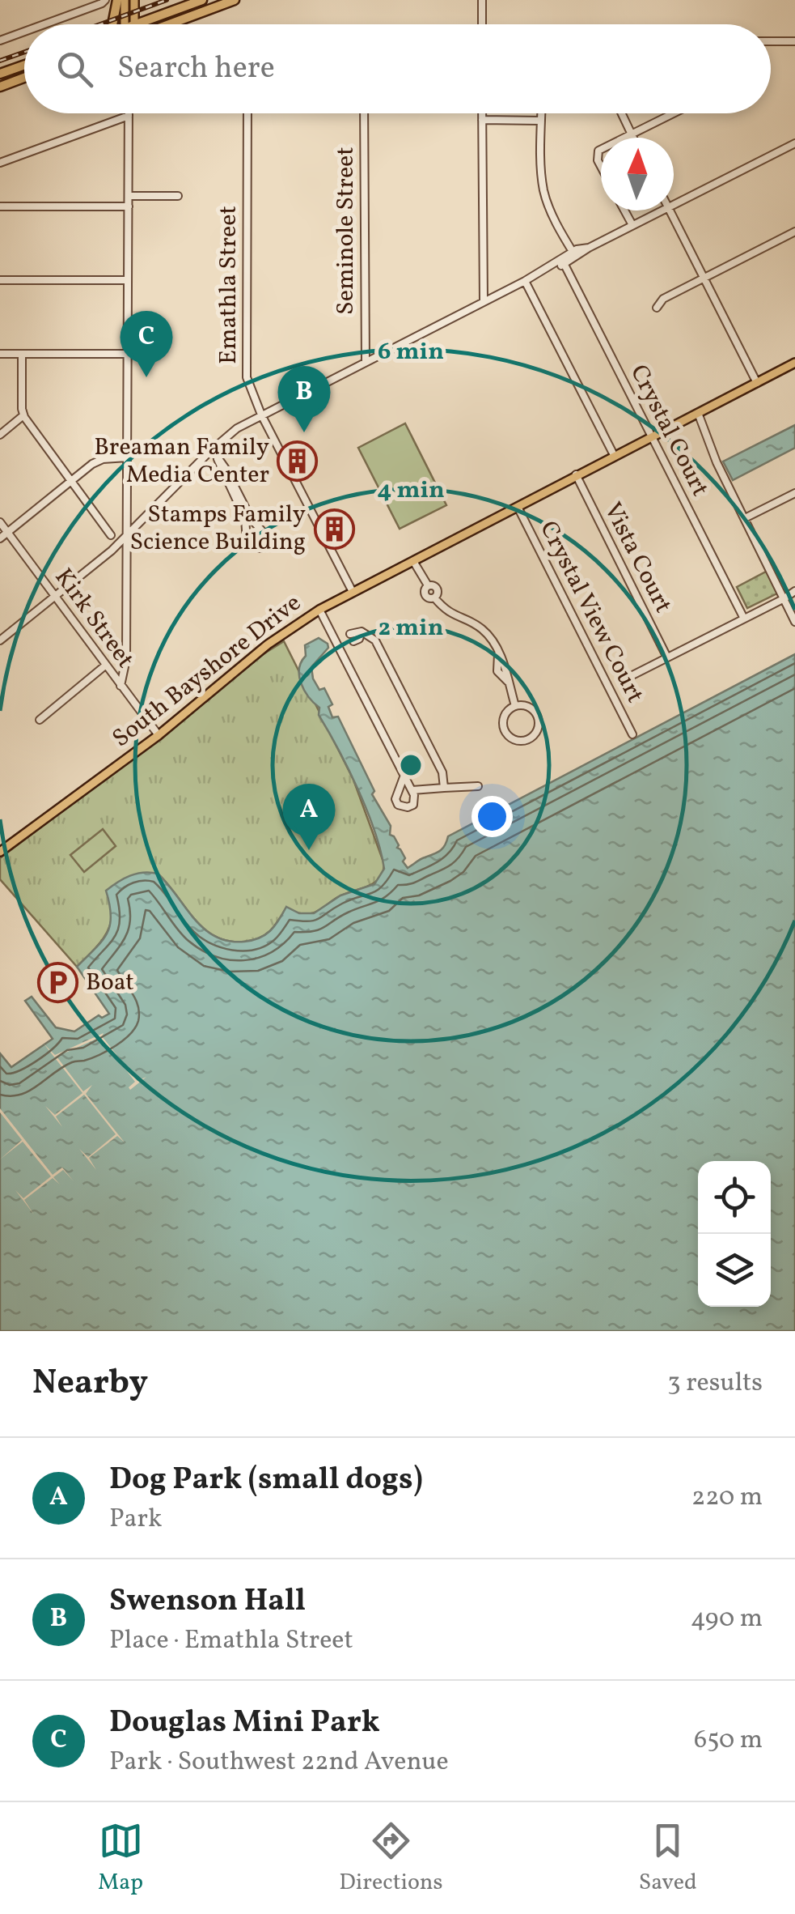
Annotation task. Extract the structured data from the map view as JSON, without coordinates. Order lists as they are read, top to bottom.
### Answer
{
  "streets": {
    "main road": ["South Bayshore Drive"],
    "street": [
      "Seminole Street",
      "Emathla Street",
      "Crystal Court",
      "Vista Court",
      "Crystal View Court",
      "Kirk Street"
    ]
  },
  "crossings": [
    ["Emathla Street", "South Bayshore Drive"],
    ["Crystal Court", "South Bayshore Drive"],
    ["Vista Court", "South Bayshore Drive"],
    ["Crystal View Court", "South Bayshore Drive"],
    ["Kirk Street", "South Bayshore Drive"]
  ],
  "places": {
    "building": ["Breaman Family Media Center", "Stamps Family Science Building"],
    "parking": ["Boat"]
  },
  "north": "top",
  "page": {
    "search": "Search here",
    "pins": ["C", "B", "A"],
    "heading": ["Nearby", "3 results"],
    "list": [
      {
        "mark": "A",
        "name": "Dog Park (small dogs)",
        "note": "Park",
        "value": "220 m"
      },
      {
        "mark": "B",
        "name": "Swenson Hall",
        "note": "Place · Emathla Street",
        "value": "490 m"
      },
      {
        "mark": "C",
        "name": "Douglas Mini Park",
        "note": "Park · Southwest 22nd Avenue",
        "value": "650 m"
      }
    ],
    "nav": ["Map", "Directions", "Saved"]
  },
  "rings": ["6 min", "4 min", "2 min"]
}
